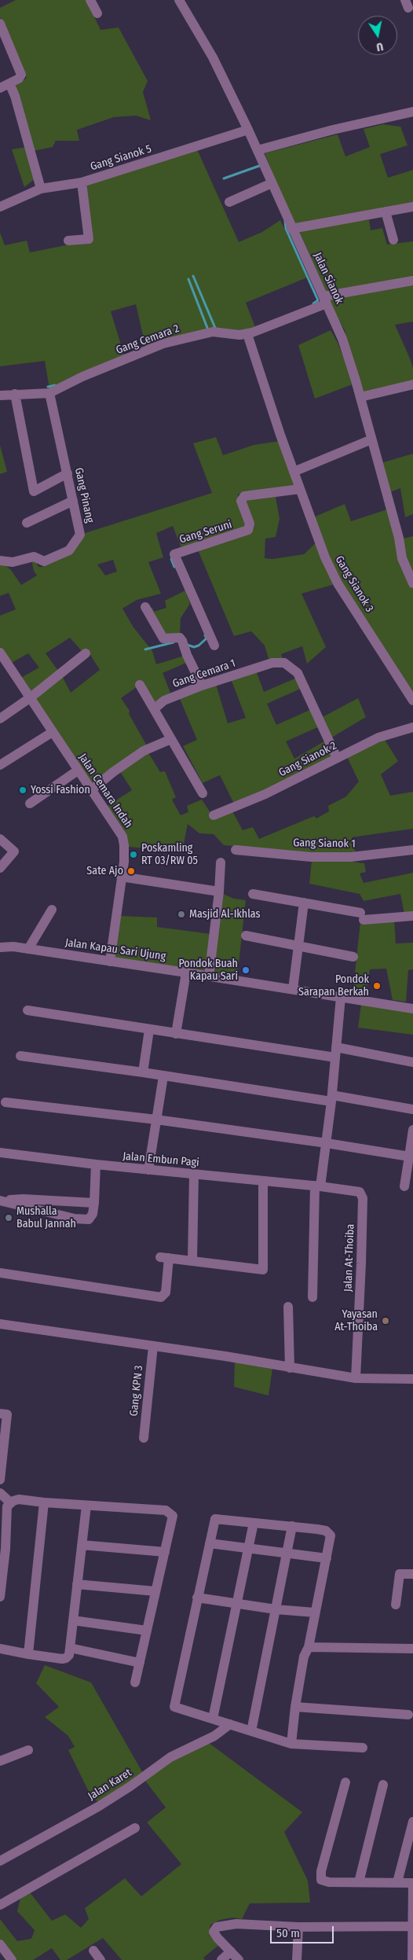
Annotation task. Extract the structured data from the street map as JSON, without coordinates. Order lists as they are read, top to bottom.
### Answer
{
  "streets": {
    "street": [
      "Gang Sianok 5",
      "Jalan Sianok",
      "Gang Cemara 2",
      "Gang Pinang",
      "Gang Seruni",
      "Gang Sianok 3",
      "Gang Cemara 1",
      "Gang Sianok 2",
      "Jalan Cemara Indah",
      "Gang Sianok 1",
      "Jalan Kapau Sari Ujung",
      "Jalan Embun Pagi",
      "Jalan At-Thoiba",
      "Gang KPN 3",
      "Jalan Karet"
    ]
  },
  "crossings": [
    ["Gang Sianok 5", "Jalan Sianok"],
    ["Jalan Sianok", "Gang Cemara 2"],
    ["Gang Cemara 2", "Gang Pinang"],
    ["Gang Cemara 2", "Gang Sianok 3"],
    ["Gang Seruni", "Gang Sianok 3"],
    ["Gang Cemara 1", "Gang Sianok 2"],
    ["Jalan Cemara Indah", "Jalan Kapau Sari Ujung"],
    ["Jalan Embun Pagi", "Jalan At-Thoiba"]
  ],
  "places": [
    "Yossi Fashion",
    "Poskamling RT 03/RW 05",
    "Sate Ajo",
    "Masjid Al-Ikhlas",
    "Pondok Buah Kapau Sari",
    "Pondok Sarapan Berkah",
    "Mushalla Babul Jannah",
    "Yayasan At-Thoiba"
  ],
  "scale_bar": "50 m",
  "north": "bottom"
}
